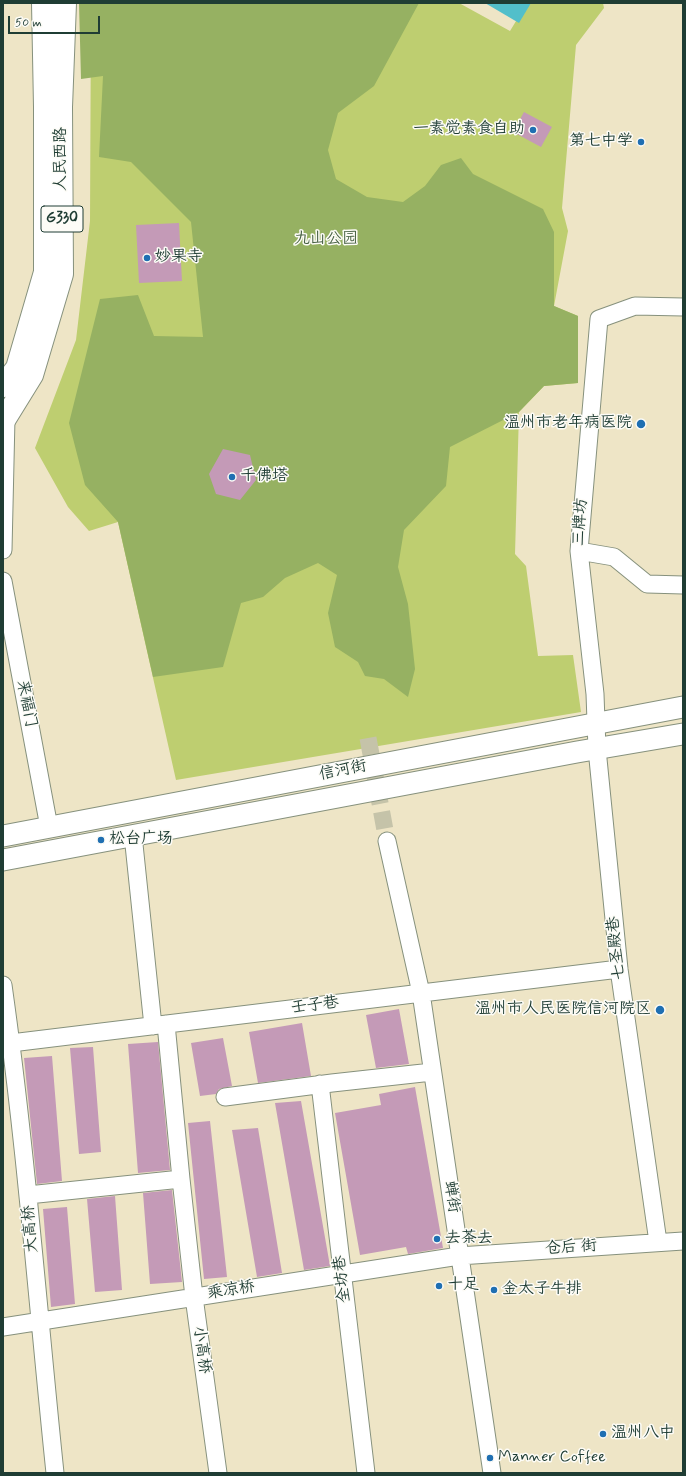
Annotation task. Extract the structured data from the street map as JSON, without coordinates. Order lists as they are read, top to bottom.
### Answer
{
  "streets": {
    "highway": ["人民西路", "G330"],
    "main road": ["信河街"],
    "street": [
      "三牌坊",
      "来福门",
      "七圣殿巷",
      "壬子巷",
      "蝉街",
      "大高桥",
      "仓后 街",
      "全坊巷",
      "乘凉桥",
      "小高桥"
    ]
  },
  "crossings": [
    ["三牌坊", "信河街"],
    ["三牌坊", "七圣殿巷"],
    ["来福门", "信河街"],
    ["信河街", "七圣殿巷"],
    ["信河街", "小高桥"],
    ["七圣殿巷", "壬子巷"],
    ["七圣殿巷", "仓后 街"],
    ["壬子巷", "蝉街"],
    ["壬子巷", "大高桥"],
    ["壬子巷", "小高桥"],
    ["蝉街", "仓后 街"],
    ["蝉街", "乘凉桥"],
    ["大高桥", "乘凉桥"],
    ["仓后 街", "乘凉桥"],
    ["全坊巷", "乘凉桥"],
    ["乘凉桥", "小高桥"]
  ],
  "parks": ["九山公园"],
  "places": [
    "一素觉素食自助",
    "第七中学",
    "妙果寺",
    "温州市老年病医院",
    "千佛塔",
    "松台广场",
    "温州市人民医院信河院区",
    "去茶去",
    "十足",
    "金太子牛排",
    "温州八中",
    "Manner Coffee"
  ],
  "scale_bar": "50 m"
}
